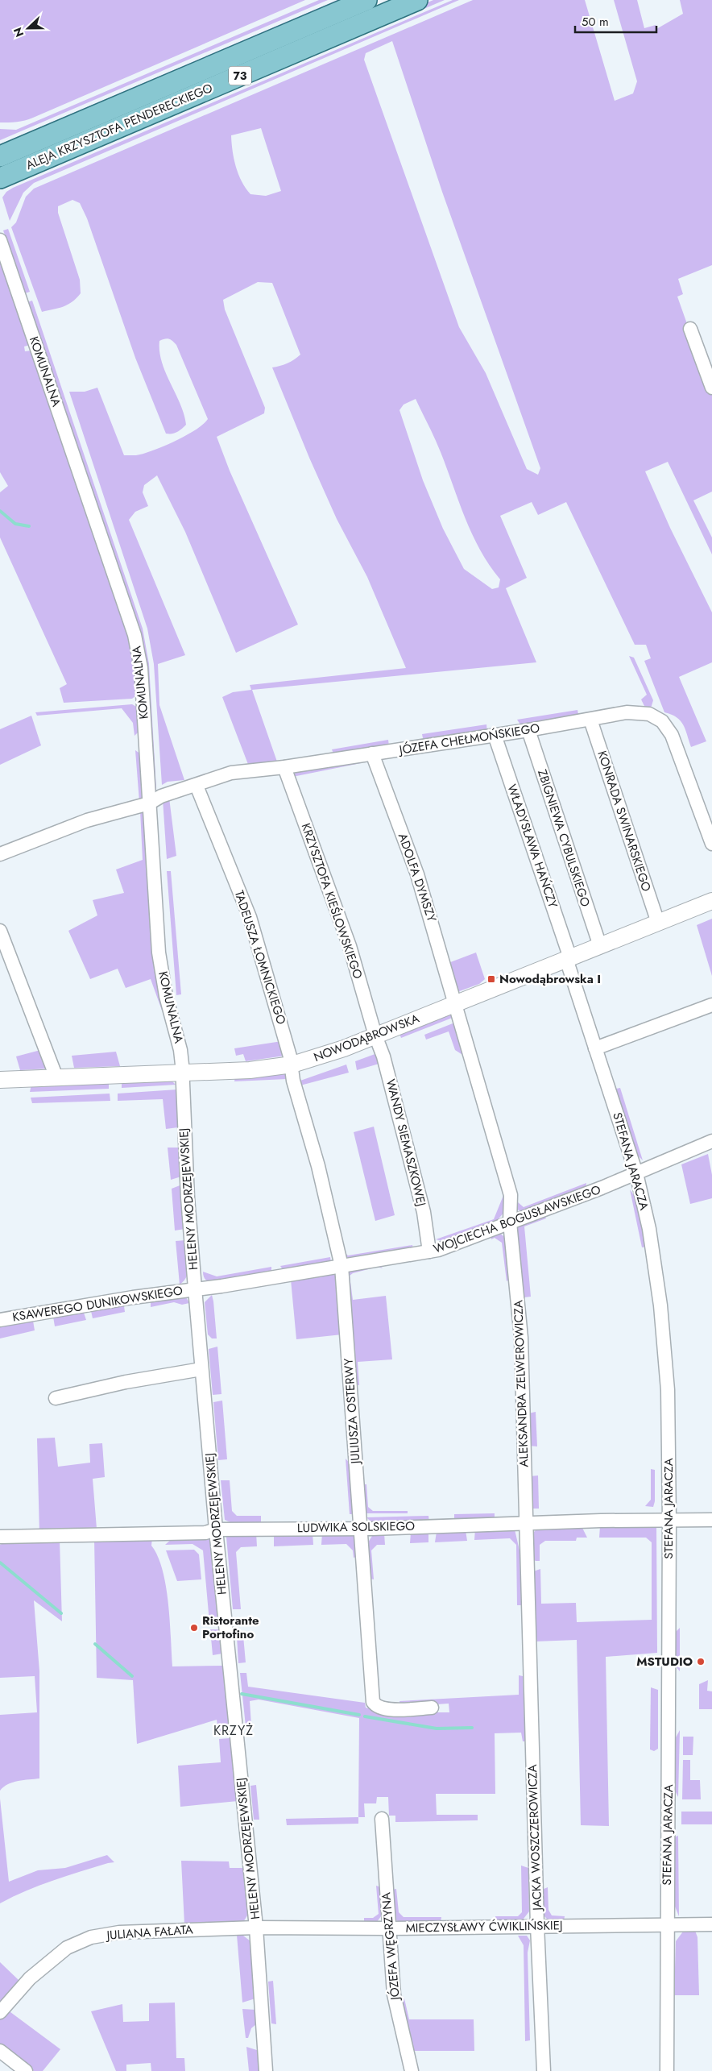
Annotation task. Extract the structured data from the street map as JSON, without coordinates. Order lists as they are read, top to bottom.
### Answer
{
  "streets": {
    "main road": ["73", "ALEJA KRZYSZTOFA PENDERECKIEGO"],
    "street": [
      "KOMUNALNA",
      "JÓZEFA CHEŁMOŃSKIEGO",
      "KONRADA SWINARSKIEGO",
      "ZBIGNIEWA CYBULSKIEGO",
      "WŁADYSŁAWA HAŃCZY",
      "ADOLFA DYMSZY",
      "KRZYSZTOFA KIEŚLOWSKIEGO",
      "TADEUSZA ŁOMNICKIEGO",
      "NOWODĄBROWSKA",
      "WANDY SIEMASZKOWEJ",
      "STEFANA JARACZA",
      "HELENY MODRZEJEWSKIEJ",
      "WOJCIECHA BOGUSŁAWSKIEGO",
      "KSAWEREGO DUNIKOWSKIEGO",
      "ALEKSANDRA ZELWEROWICZA",
      "JULIUSZA OSTERWY",
      "LUDWIKA SOLSKIEGO",
      "JACKA WOSZCZEROWICZA",
      "MIECZYSŁAWY ĆWIKLIŃSKIEJ",
      "JULIANA FAŁATA",
      "JÓZEFA WĘGRZYNA"
    ]
  },
  "crossings": [
    ["KOMUNALNA", "JÓZEFA CHEŁMOŃSKIEGO"],
    ["KOMUNALNA", "NOWODĄBROWSKA"],
    ["KOMUNALNA", "HELENY MODRZEJEWSKIEJ"],
    ["JÓZEFA CHEŁMOŃSKIEGO", "KONRADA SWINARSKIEGO"],
    ["JÓZEFA CHEŁMOŃSKIEGO", "ZBIGNIEWA CYBULSKIEGO"],
    ["JÓZEFA CHEŁMOŃSKIEGO", "WŁADYSŁAWA HAŃCZY"],
    ["JÓZEFA CHEŁMOŃSKIEGO", "ADOLFA DYMSZY"],
    ["JÓZEFA CHEŁMOŃSKIEGO", "KRZYSZTOFA KIEŚLOWSKIEGO"],
    ["JÓZEFA CHEŁMOŃSKIEGO", "TADEUSZA ŁOMNICKIEGO"],
    ["KONRADA SWINARSKIEGO", "NOWODĄBROWSKA"],
    ["ZBIGNIEWA CYBULSKIEGO", "NOWODĄBROWSKA"],
    ["WŁADYSŁAWA HAŃCZY", "NOWODĄBROWSKA"],
    ["WŁADYSŁAWA HAŃCZY", "STEFANA JARACZA"],
    ["ADOLFA DYMSZY", "NOWODĄBROWSKA"],
    ["ADOLFA DYMSZY", "ALEKSANDRA ZELWEROWICZA"],
    ["KRZYSZTOFA KIEŚLOWSKIEGO", "NOWODĄBROWSKA"],
    ["KRZYSZTOFA KIEŚLOWSKIEGO", "WANDY SIEMASZKOWEJ"],
    ["TADEUSZA ŁOMNICKIEGO", "NOWODĄBROWSKA"],
    ["TADEUSZA ŁOMNICKIEGO", "JULIUSZA OSTERWY"],
    ["NOWODĄBROWSKA", "WANDY SIEMASZKOWEJ"],
    ["NOWODĄBROWSKA", "STEFANA JARACZA"],
    ["NOWODĄBROWSKA", "HELENY MODRZEJEWSKIEJ"],
    ["NOWODĄBROWSKA", "ALEKSANDRA ZELWEROWICZA"],
    ["NOWODĄBROWSKA", "JULIUSZA OSTERWY"],
    ["WANDY SIEMASZKOWEJ", "WOJCIECHA BOGUSŁAWSKIEGO"],
    ["STEFANA JARACZA", "WOJCIECHA BOGUSŁAWSKIEGO"],
    ["STEFANA JARACZA", "LUDWIKA SOLSKIEGO"],
    ["STEFANA JARACZA", "MIECZYSŁAWY ĆWIKLIŃSKIEJ"],
    ["HELENY MODRZEJEWSKIEJ", "WOJCIECHA BOGUSŁAWSKIEGO"],
    ["HELENY MODRZEJEWSKIEJ", "KSAWEREGO DUNIKOWSKIEGO"],
    ["HELENY MODRZEJEWSKIEJ", "LUDWIKA SOLSKIEGO"],
    ["HELENY MODRZEJEWSKIEJ", "MIECZYSŁAWY ĆWIKLIŃSKIEJ"],
    ["HELENY MODRZEJEWSKIEJ", "JULIANA FAŁATA"],
    ["WOJCIECHA BOGUSŁAWSKIEGO", "KSAWEREGO DUNIKOWSKIEGO"],
    ["WOJCIECHA BOGUSŁAWSKIEGO", "ALEKSANDRA ZELWEROWICZA"],
    ["WOJCIECHA BOGUSŁAWSKIEGO", "JULIUSZA OSTERWY"],
    ["ALEKSANDRA ZELWEROWICZA", "LUDWIKA SOLSKIEGO"],
    ["ALEKSANDRA ZELWEROWICZA", "JACKA WOSZCZEROWICZA"],
    ["JULIUSZA OSTERWY", "LUDWIKA SOLSKIEGO"],
    ["JACKA WOSZCZEROWICZA", "MIECZYSŁAWY ĆWIKLIŃSKIEJ"],
    ["MIECZYSŁAWY ĆWIKLIŃSKIEJ", "JULIANA FAŁATA"],
    ["MIECZYSŁAWY ĆWIKLIŃSKIEJ", "JÓZEFA WĘGRZYNA"]
  ],
  "districts": ["KRZYŻ"],
  "places": {
    "transit": ["Nowodąbrowska I"],
    "other": ["Ristorante Portofino", "MSTUDIO"]
  },
  "scale_bar": "50 m",
  "north": "left"
}
